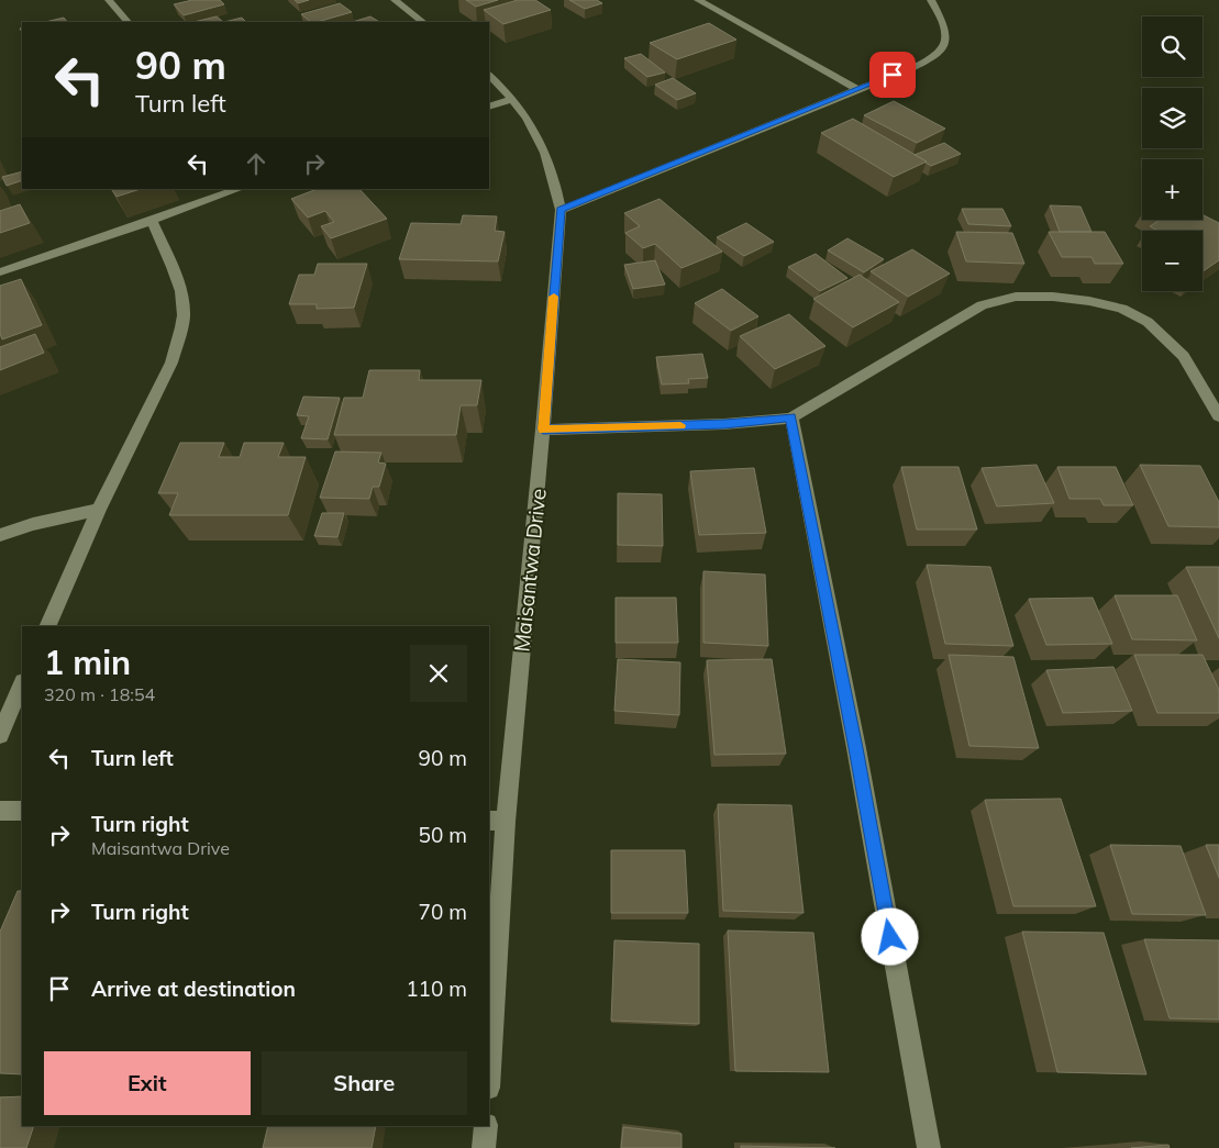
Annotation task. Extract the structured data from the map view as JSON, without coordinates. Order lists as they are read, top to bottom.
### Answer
{
  "streets": {
    "street": ["Maisantwa Drive"]
  },
  "page": {
    "map_buttons": ["+", "−"],
    "turn": ["90 m", "Turn left"],
    "heading": ["1 min", "320 m · 18:54"],
    "list": [
      {
        "name": "Turn left",
        "value": "90 m"
      },
      {
        "name": "Turn right",
        "note": "Maisantwa Drive",
        "value": "50 m"
      },
      {
        "name": "Turn right",
        "value": "70 m"
      },
      {
        "name": "Arrive at destination",
        "value": "110 m"
      }
    ],
    "buttons": ["Exit", "Share"]
  }
}
